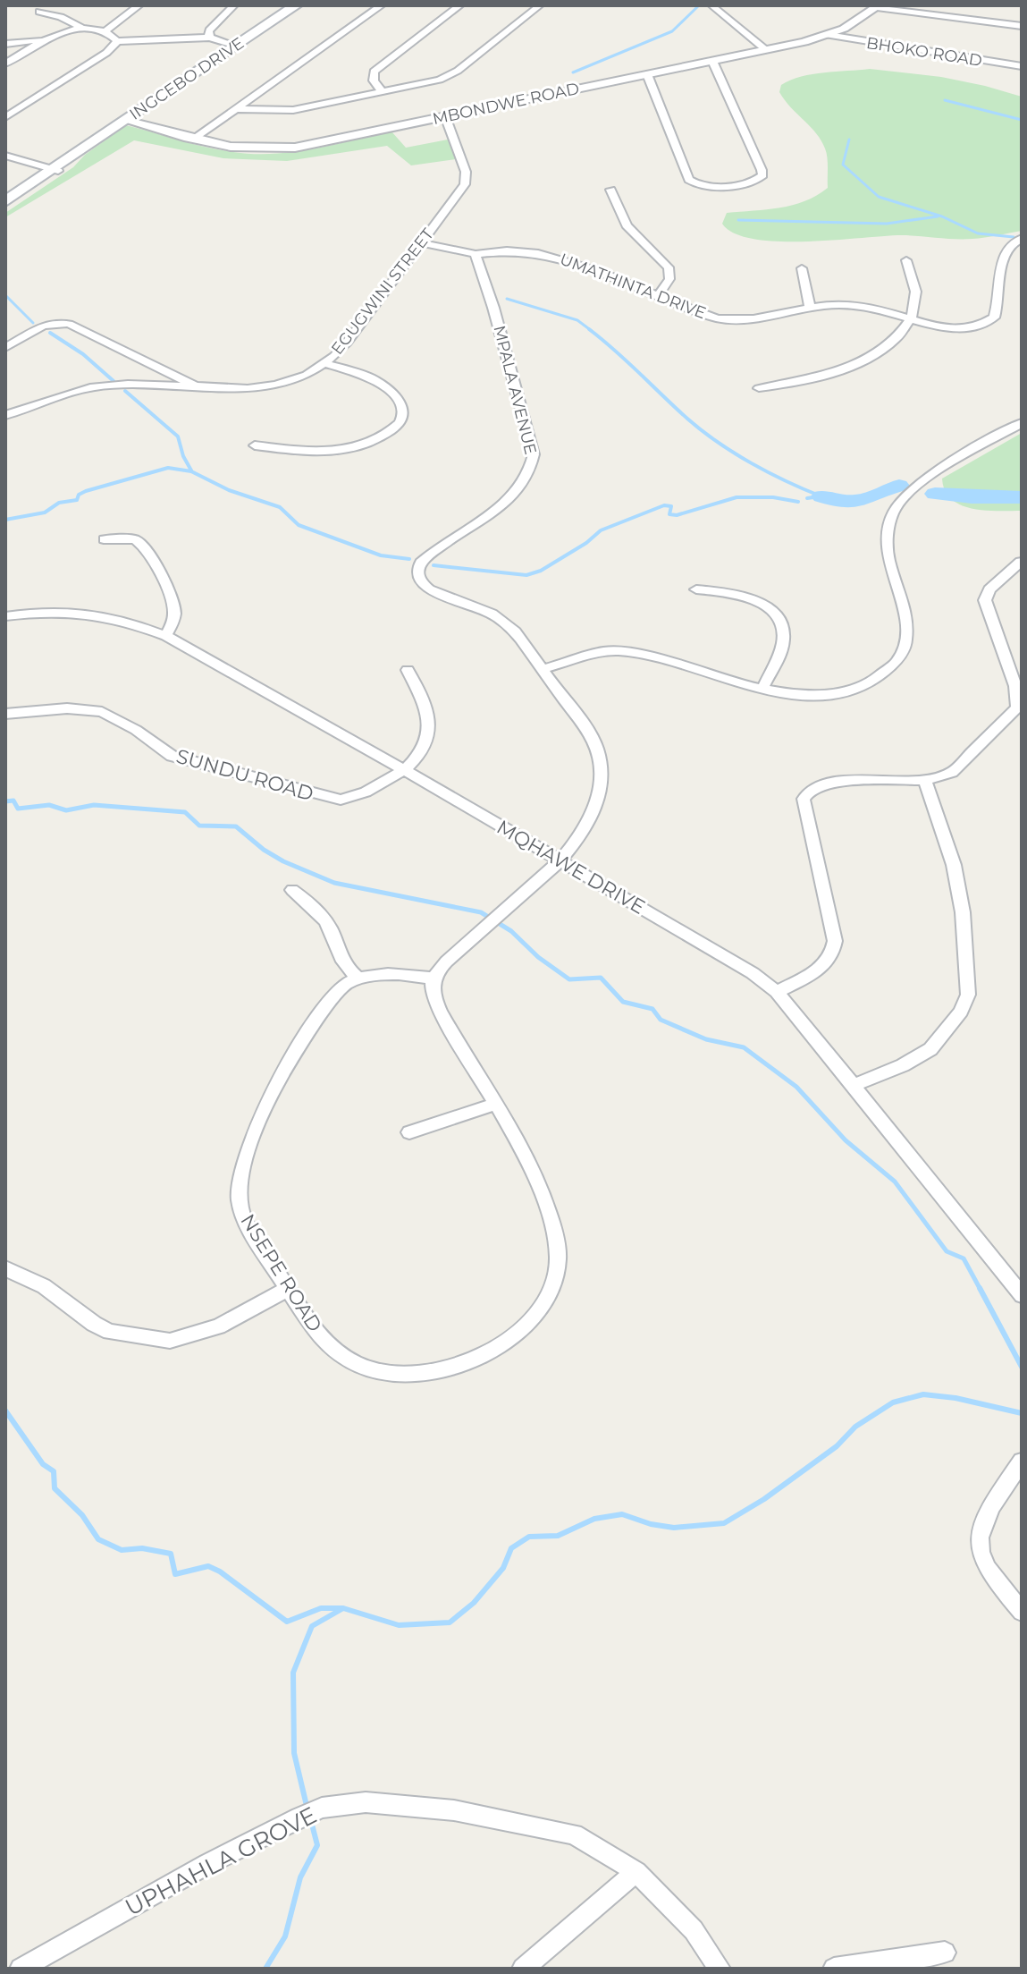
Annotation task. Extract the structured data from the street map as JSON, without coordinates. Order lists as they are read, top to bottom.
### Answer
{
  "streets": {
    "main road": ["INGCEBO DRIVE"],
    "street": [
      "BHOKO ROAD",
      "MBONDWE ROAD",
      "UMATHINTA DRIVE",
      "EGUGWINI STREET",
      "MPALA AVENUE",
      "SUNDU ROAD",
      "MQHAWE DRIVE",
      "NSEPE ROAD",
      "UPHAHLA GROVE"
    ]
  },
  "crossings": [
    ["BHOKO ROAD", "MBONDWE ROAD"],
    ["INGCEBO DRIVE", "MBONDWE ROAD"],
    ["MBONDWE ROAD", "EGUGWINI STREET"],
    ["UMATHINTA DRIVE", "MPALA AVENUE"],
    ["MPALA AVENUE", "MQHAWE DRIVE"],
    ["SUNDU ROAD", "MQHAWE DRIVE"]
  ]
}
